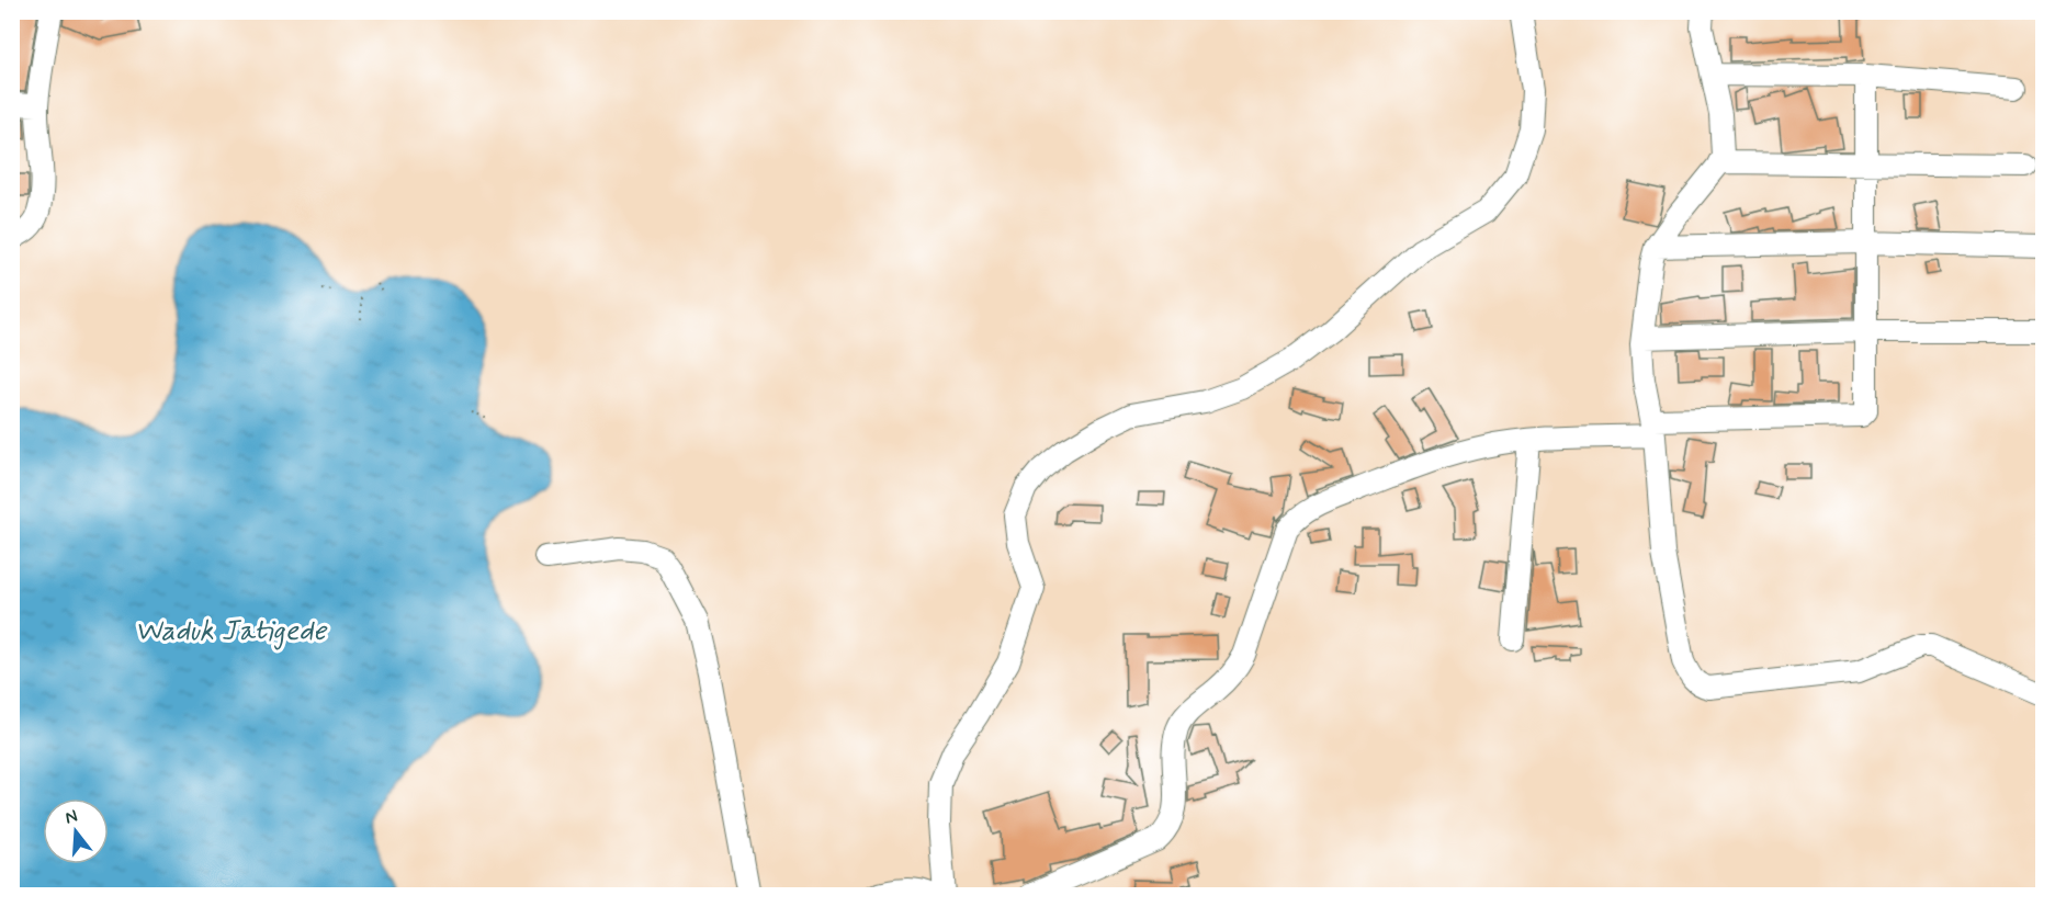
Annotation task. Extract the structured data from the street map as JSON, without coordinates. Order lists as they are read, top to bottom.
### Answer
{
  "water": ["Waduk Jatigede"],
  "north": "top"
}
